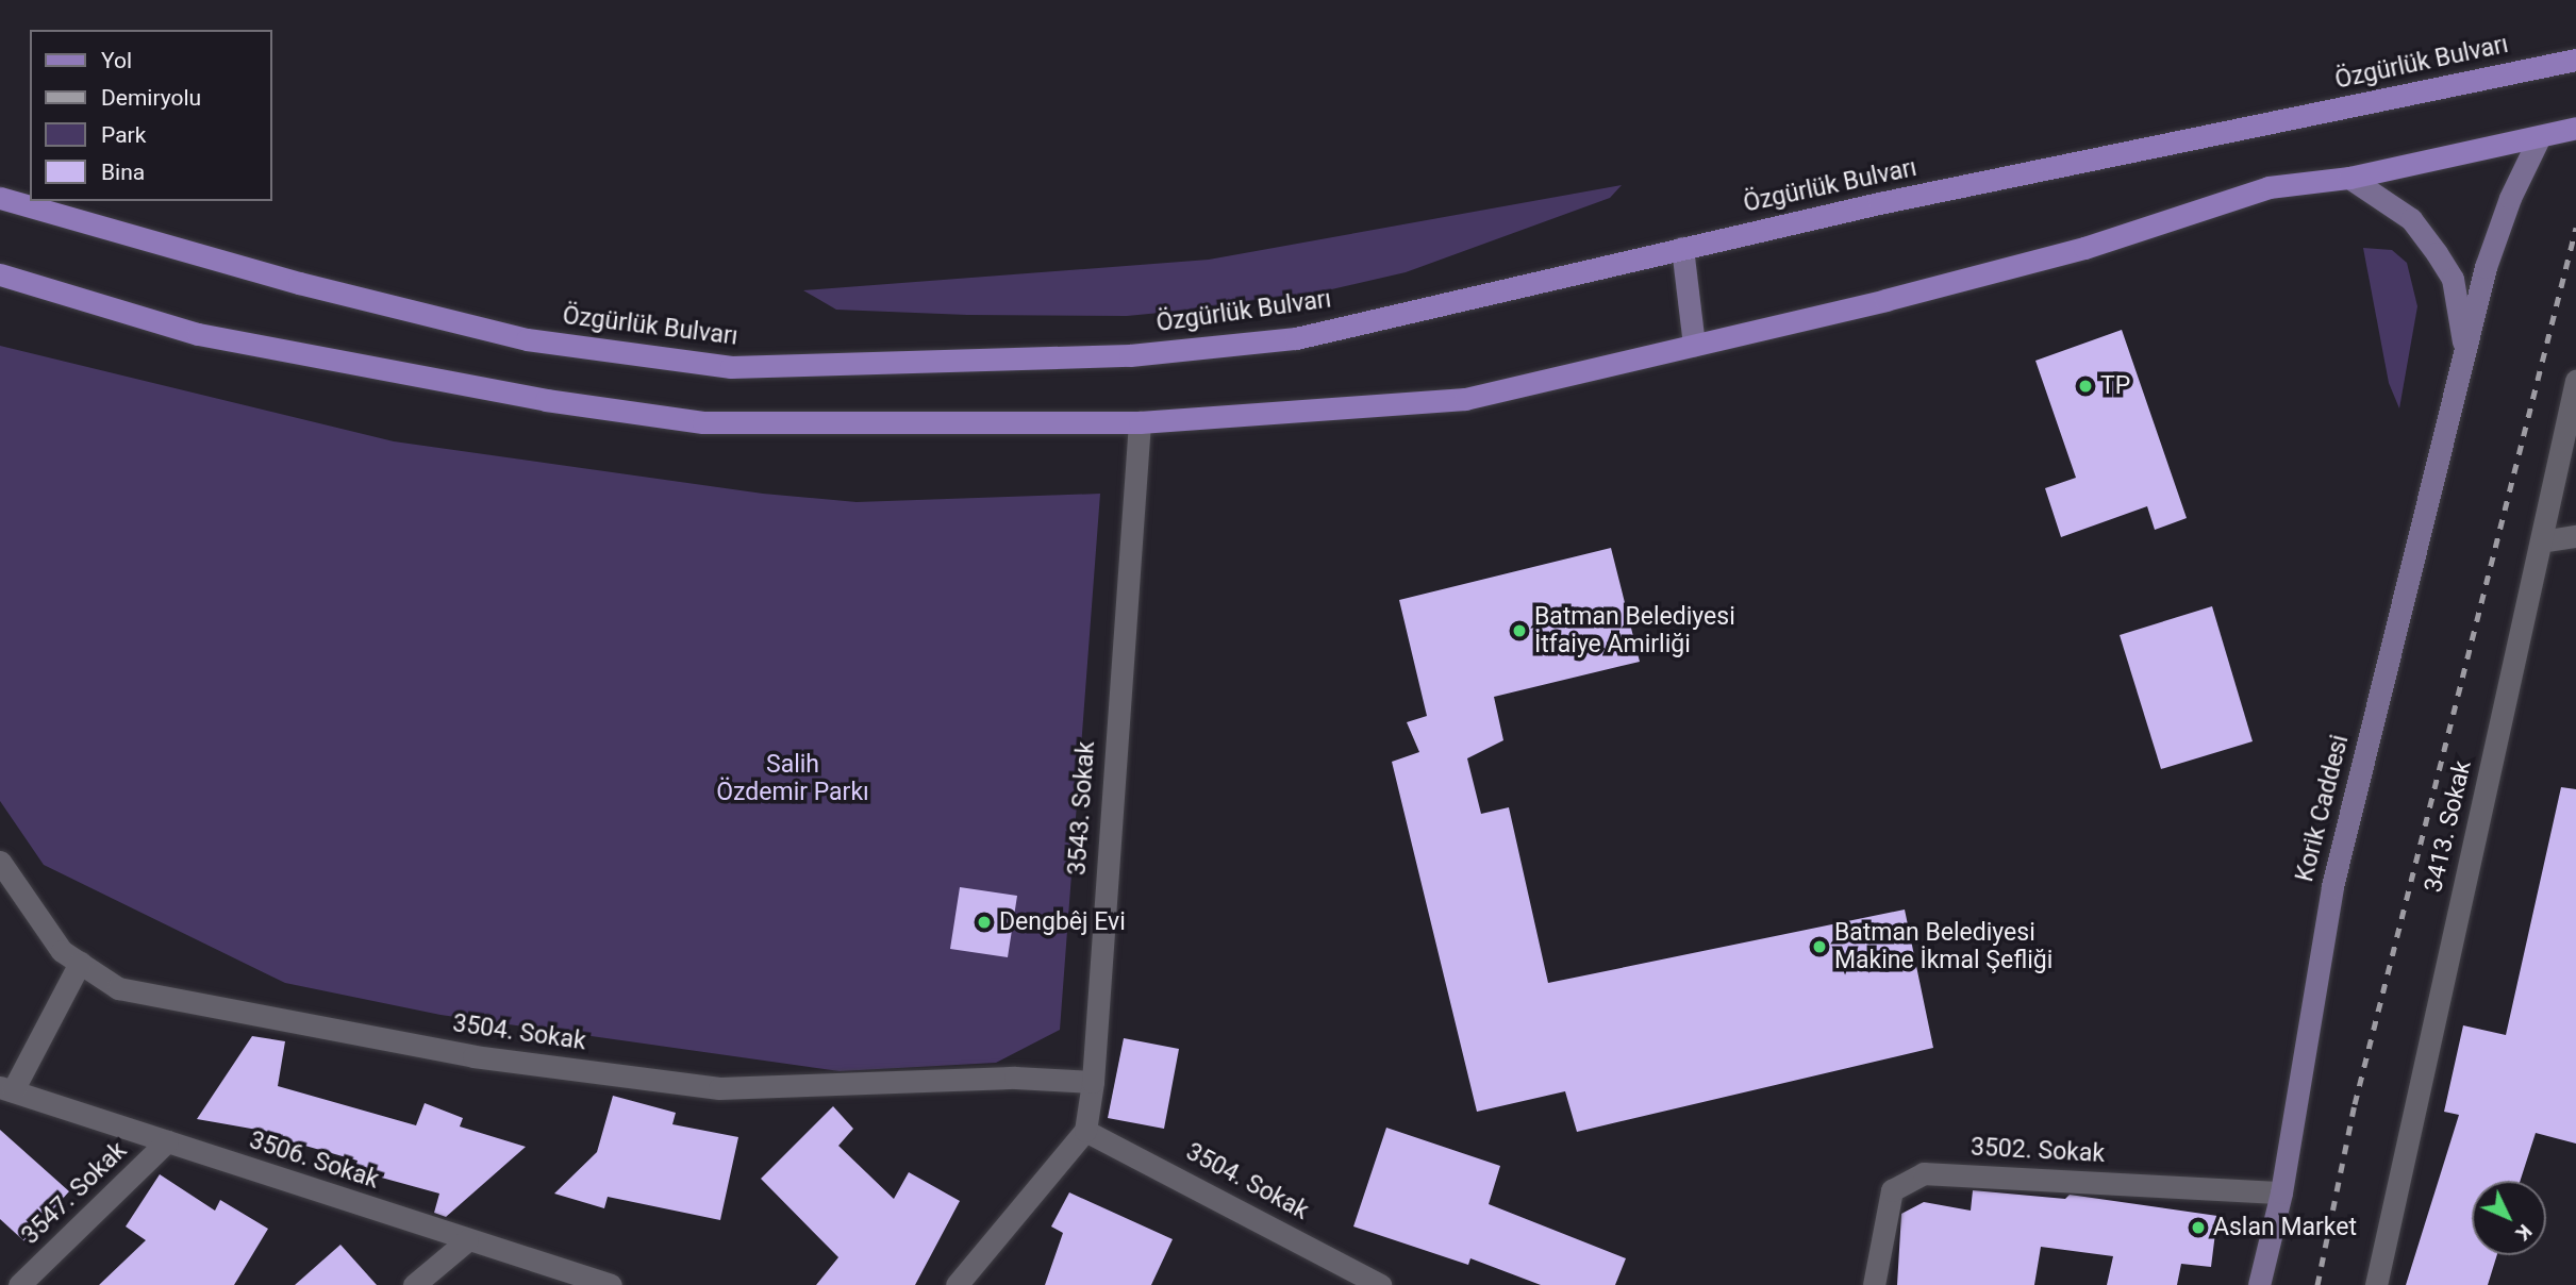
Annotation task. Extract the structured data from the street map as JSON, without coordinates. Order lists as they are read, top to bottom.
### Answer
{
  "streets": {
    "main road": ["Özgürlük Bulvarı", "Korik Caddesi"],
    "street": [
      "3543. Sokak",
      "3413. Sokak",
      "3504. Sokak",
      "3502. Sokak",
      "3506. Sokak",
      "3547. Sokak"
    ]
  },
  "crossings": [
    ["3543. Sokak", "3504. Sokak"],
    ["Korik Caddesi", "3502. Sokak"],
    ["3506. Sokak", "3547. Sokak"]
  ],
  "parks": ["Salih Özdemir Parkı"],
  "places": [
    "TP",
    "Batman Belediyesi İtfaiye Amirliği",
    "Dengbêj Evi",
    "Batman Belediyesi Makine İkmal Şefliği",
    "Aslan Market"
  ],
  "legend": [
    "Yol",
    "Demiryolu",
    "Park",
    "Bina"
  ],
  "north": "bottom right"
}
